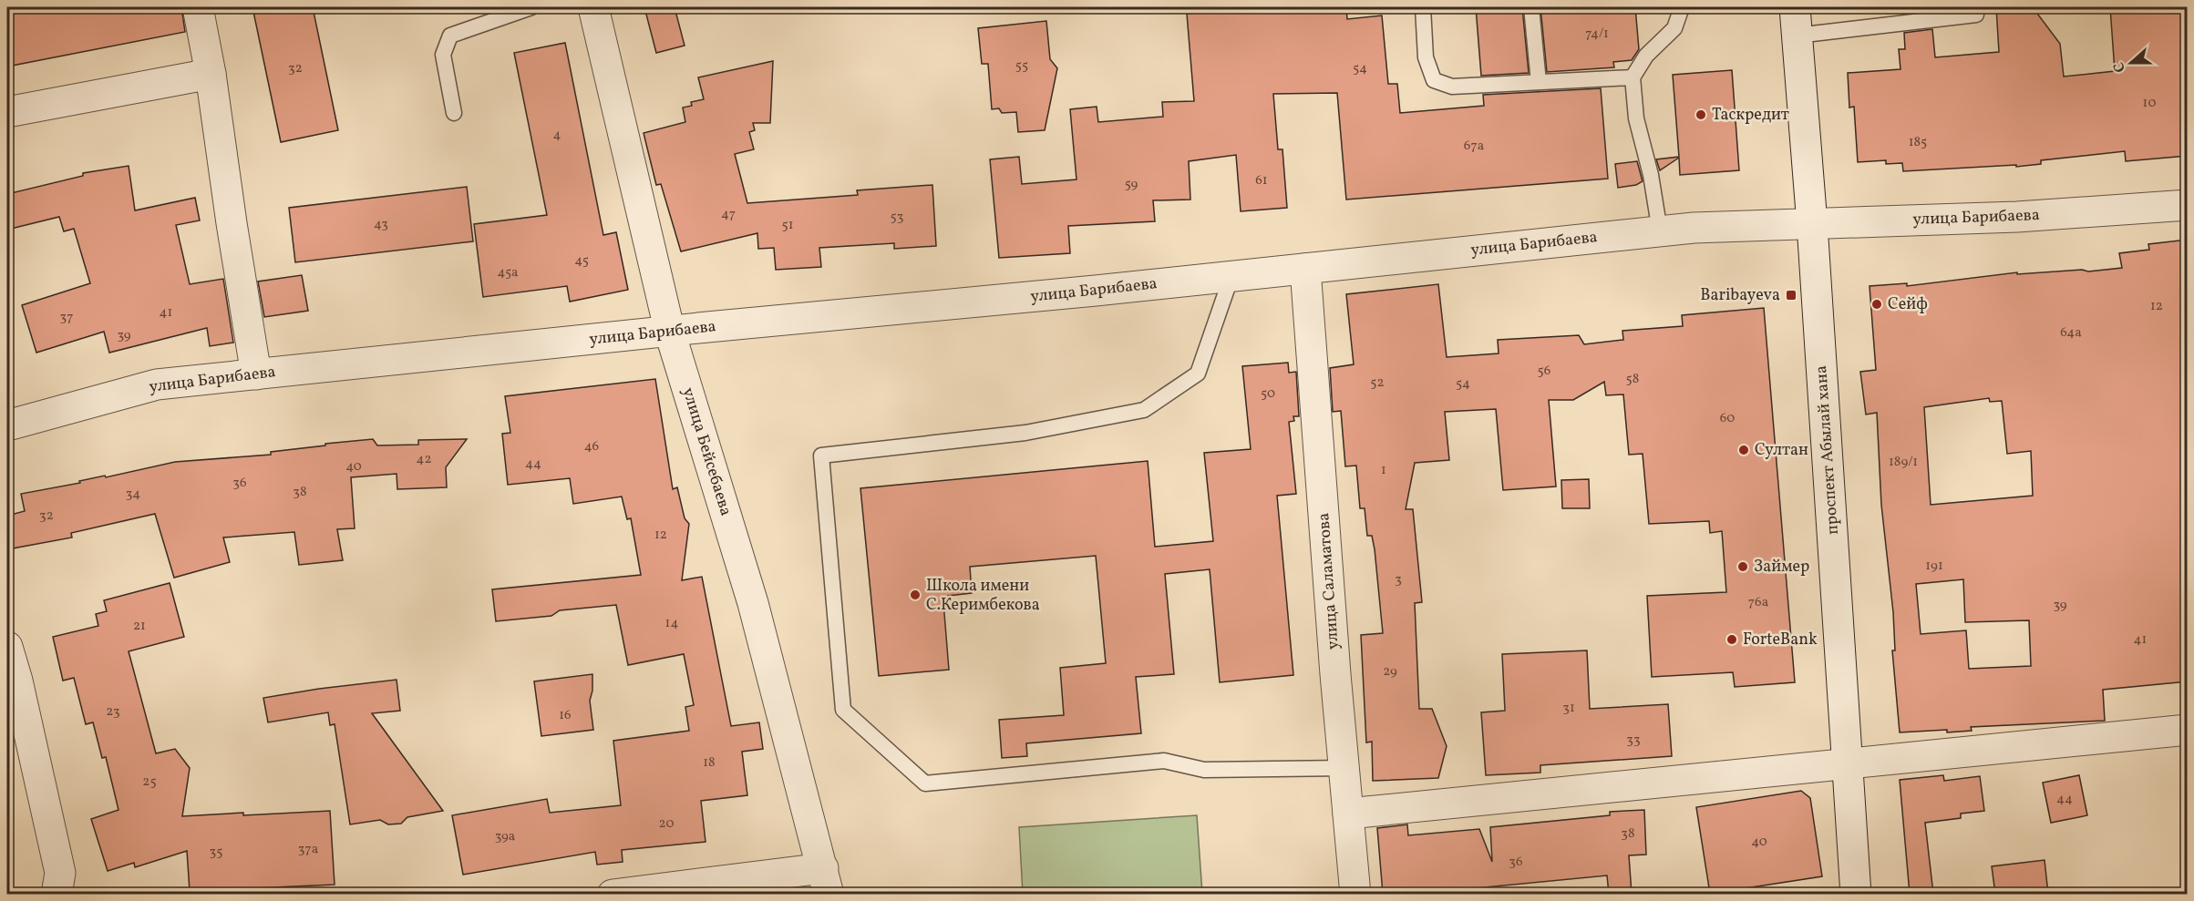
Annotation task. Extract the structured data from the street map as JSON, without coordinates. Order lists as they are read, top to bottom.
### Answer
{
  "streets": {
    "street": [
      "улица Барибаева",
      "проспект Абылай хана",
      "улица Бейсебаева",
      "улица Саламатова"
    ]
  },
  "crossings": [
    ["улица Барибаева", "проспект Абылай хана"],
    ["улица Барибаева", "улица Бейсебаева"],
    ["улица Барибаева", "улица Саламатова"]
  ],
  "places": {
    "other": [
      "Таскредит",
      "Сейф",
      "Султан",
      "Займер",
      "Школа имени С.Керимбекова",
      "ForteBank"
    ],
    "transit": ["Baribayeva"]
  },
  "house_numbers": [
    "74/1",
    "55",
    "32",
    "54",
    "10",
    "4",
    "185",
    "67а",
    "61",
    "59",
    "47",
    "53",
    "43",
    "51",
    "45",
    "45а",
    "12",
    "41",
    "37",
    "64а",
    "39",
    "56",
    "58",
    "52",
    "54",
    "50",
    "60",
    "46",
    "42",
    "189/1",
    "44",
    "40",
    "1",
    "36",
    "38",
    "34",
    "32",
    "12",
    "191",
    "3",
    "76а",
    "39",
    "14",
    "21",
    "41",
    "29",
    "31",
    "23",
    "16",
    "33",
    "18",
    "25",
    "44",
    "20",
    "38",
    "39а",
    "40",
    "37а",
    "35",
    "36"
  ],
  "north": "left"
}
